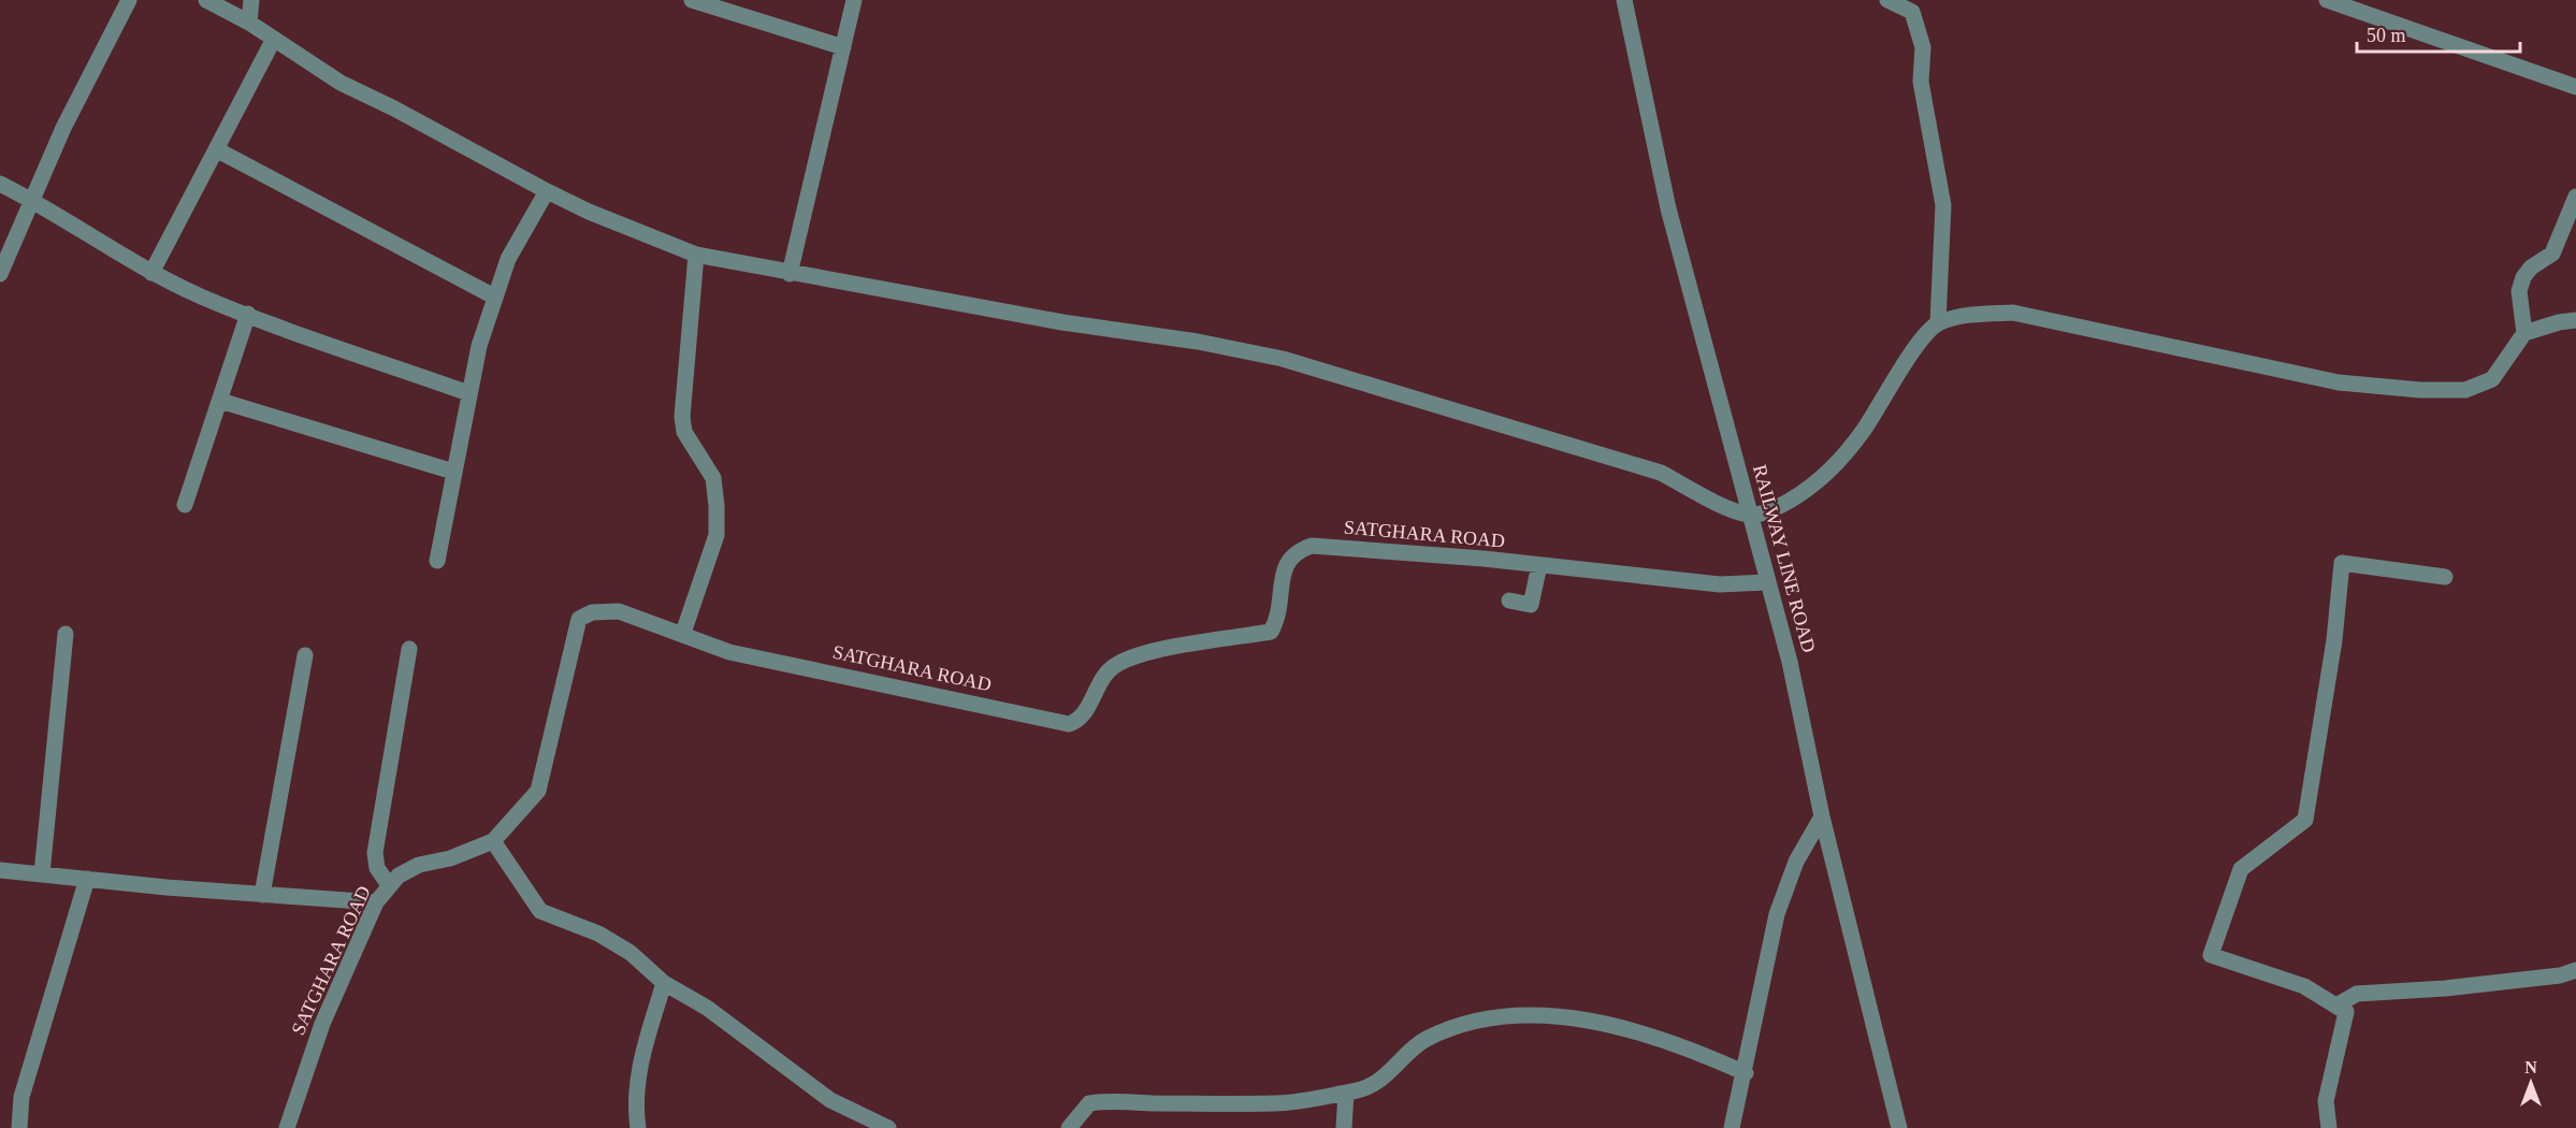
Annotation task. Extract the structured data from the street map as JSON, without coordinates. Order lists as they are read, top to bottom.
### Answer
{
  "streets": {
    "street": ["SATGHARA ROAD", "RAILWAY LINE ROAD"]
  },
  "crossings": [
    ["SATGHARA ROAD", "RAILWAY LINE ROAD"]
  ],
  "scale_bar": "50 m",
  "north": "top"
}
